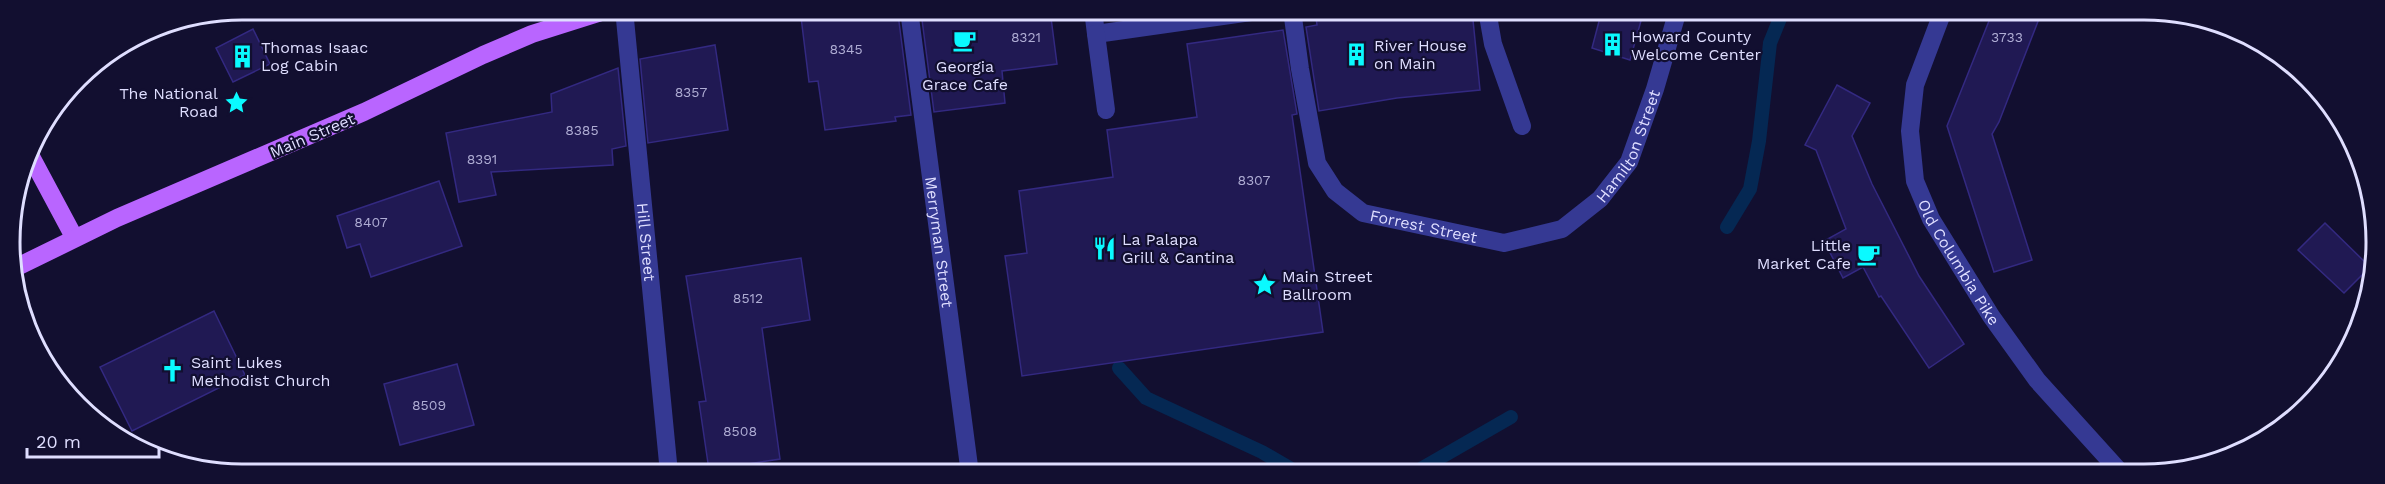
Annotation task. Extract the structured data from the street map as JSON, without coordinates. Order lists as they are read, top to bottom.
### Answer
{
  "streets": {
    "main road": ["Main Street"],
    "street": [
      "Hamilton Street",
      "Forrest Street",
      "Hill Street",
      "Merryman Street",
      "Old Columbia Pike"
    ]
  },
  "crossings": [
    ["Hamilton Street", "Forrest Street"]
  ],
  "places": {
    "cafe": ["Georgia Grace Cafe", "Little Market Cafe"],
    "building": ["Howard County Welcome Center", "River House on Main", "Thomas Isaac Log Cabin"],
    "place": ["The National Road", "Main Street Ballroom"],
    "restaurant": ["La Palapa Grill & Cantina"],
    "church": ["Saint Lukes Methodist Church"]
  },
  "house_numbers": [
    "8321",
    "3733",
    "8345",
    "8357",
    "8385",
    "8391",
    "8307",
    "8407",
    "8512",
    "8509",
    "8508"
  ],
  "scale_bar": "20 m"
}
